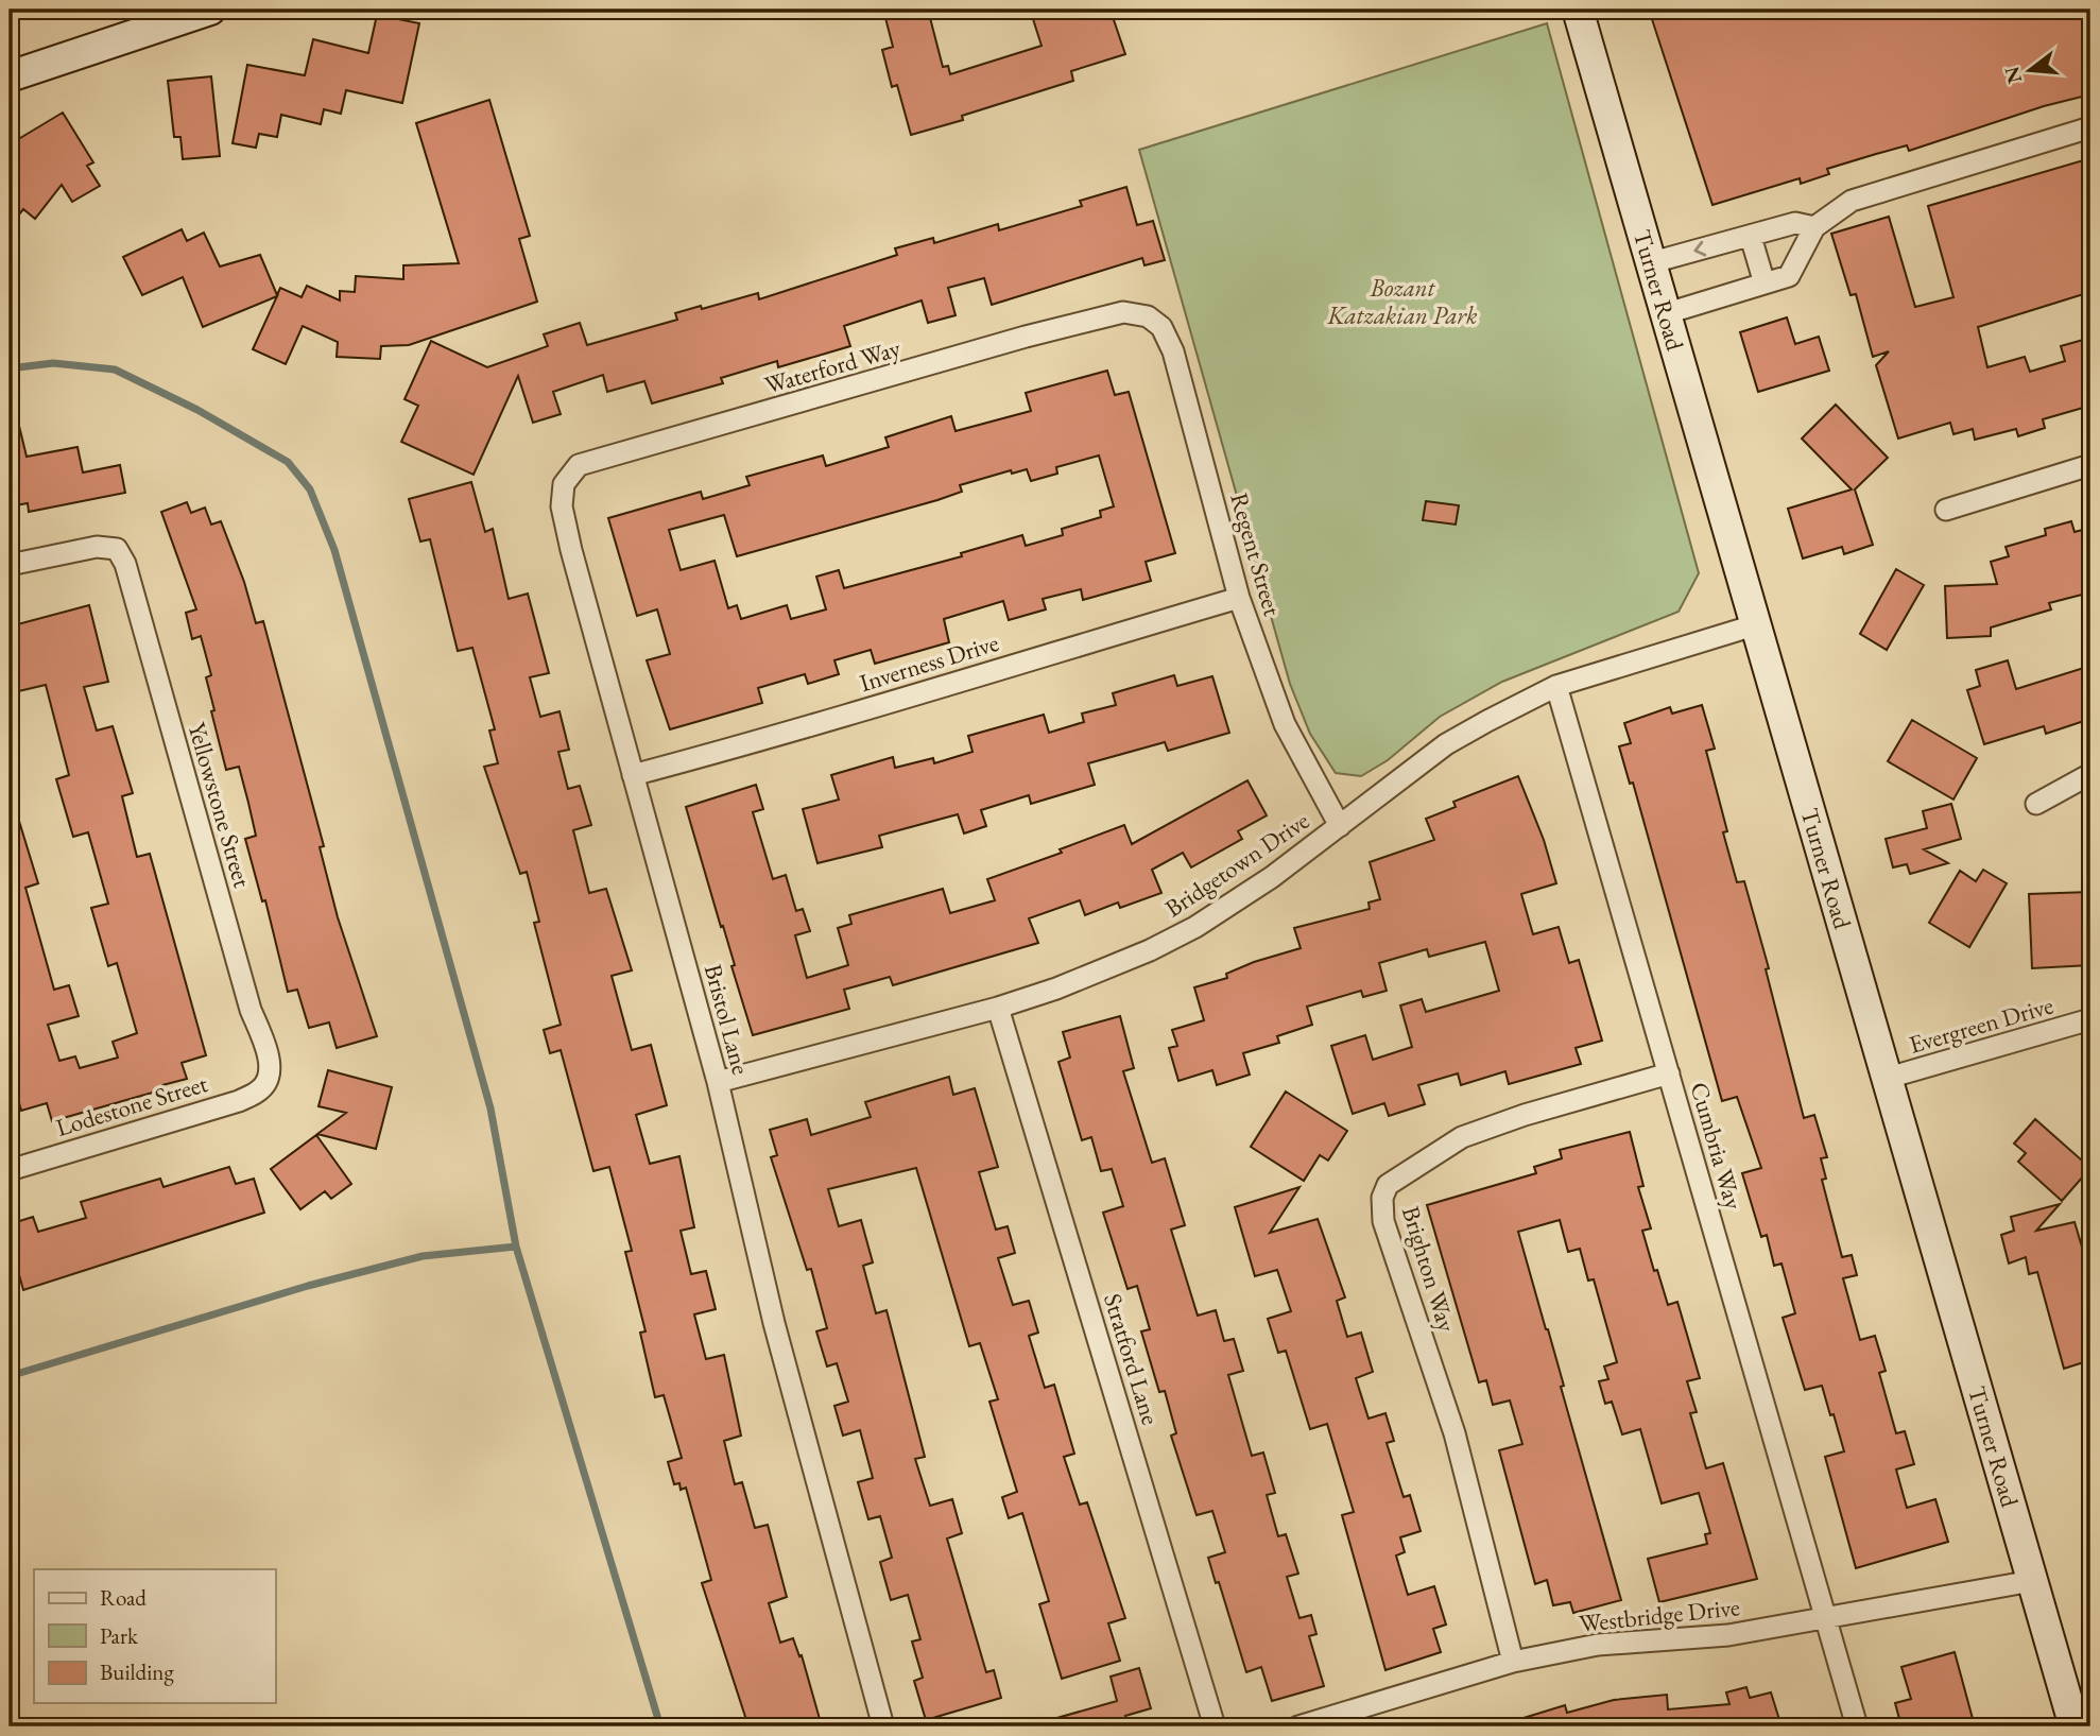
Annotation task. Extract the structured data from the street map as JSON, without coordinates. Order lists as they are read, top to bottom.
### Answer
{
  "streets": {
    "main road": ["Turner Road"],
    "street": [
      "Waterford Way",
      "Regent Street",
      "Inverness Drive",
      "Yellowstone Street",
      "Bridgetown Drive",
      "Bristol Lane",
      "Evergreen Drive",
      "Lodestone Street",
      "Cumbria Way",
      "Brighton Way",
      "Stratford Lane",
      "Westbridge Drive"
    ]
  },
  "crossings": [
    ["Turner Road", "Bridgetown Drive"],
    ["Turner Road", "Evergreen Drive"],
    ["Turner Road", "Westbridge Drive"],
    ["Waterford Way", "Regent Street"],
    ["Waterford Way", "Bristol Lane"],
    ["Regent Street", "Inverness Drive"],
    ["Regent Street", "Bridgetown Drive"],
    ["Inverness Drive", "Bristol Lane"],
    ["Yellowstone Street", "Lodestone Street"],
    ["Bridgetown Drive", "Bristol Lane"],
    ["Bridgetown Drive", "Cumbria Way"],
    ["Bridgetown Drive", "Stratford Lane"],
    ["Cumbria Way", "Brighton Way"],
    ["Cumbria Way", "Westbridge Drive"],
    ["Brighton Way", "Westbridge Drive"]
  ],
  "parks": ["Bozant Katzakian Park"],
  "legend": ["Road", "Park", "Building"],
  "north": "left"
}
